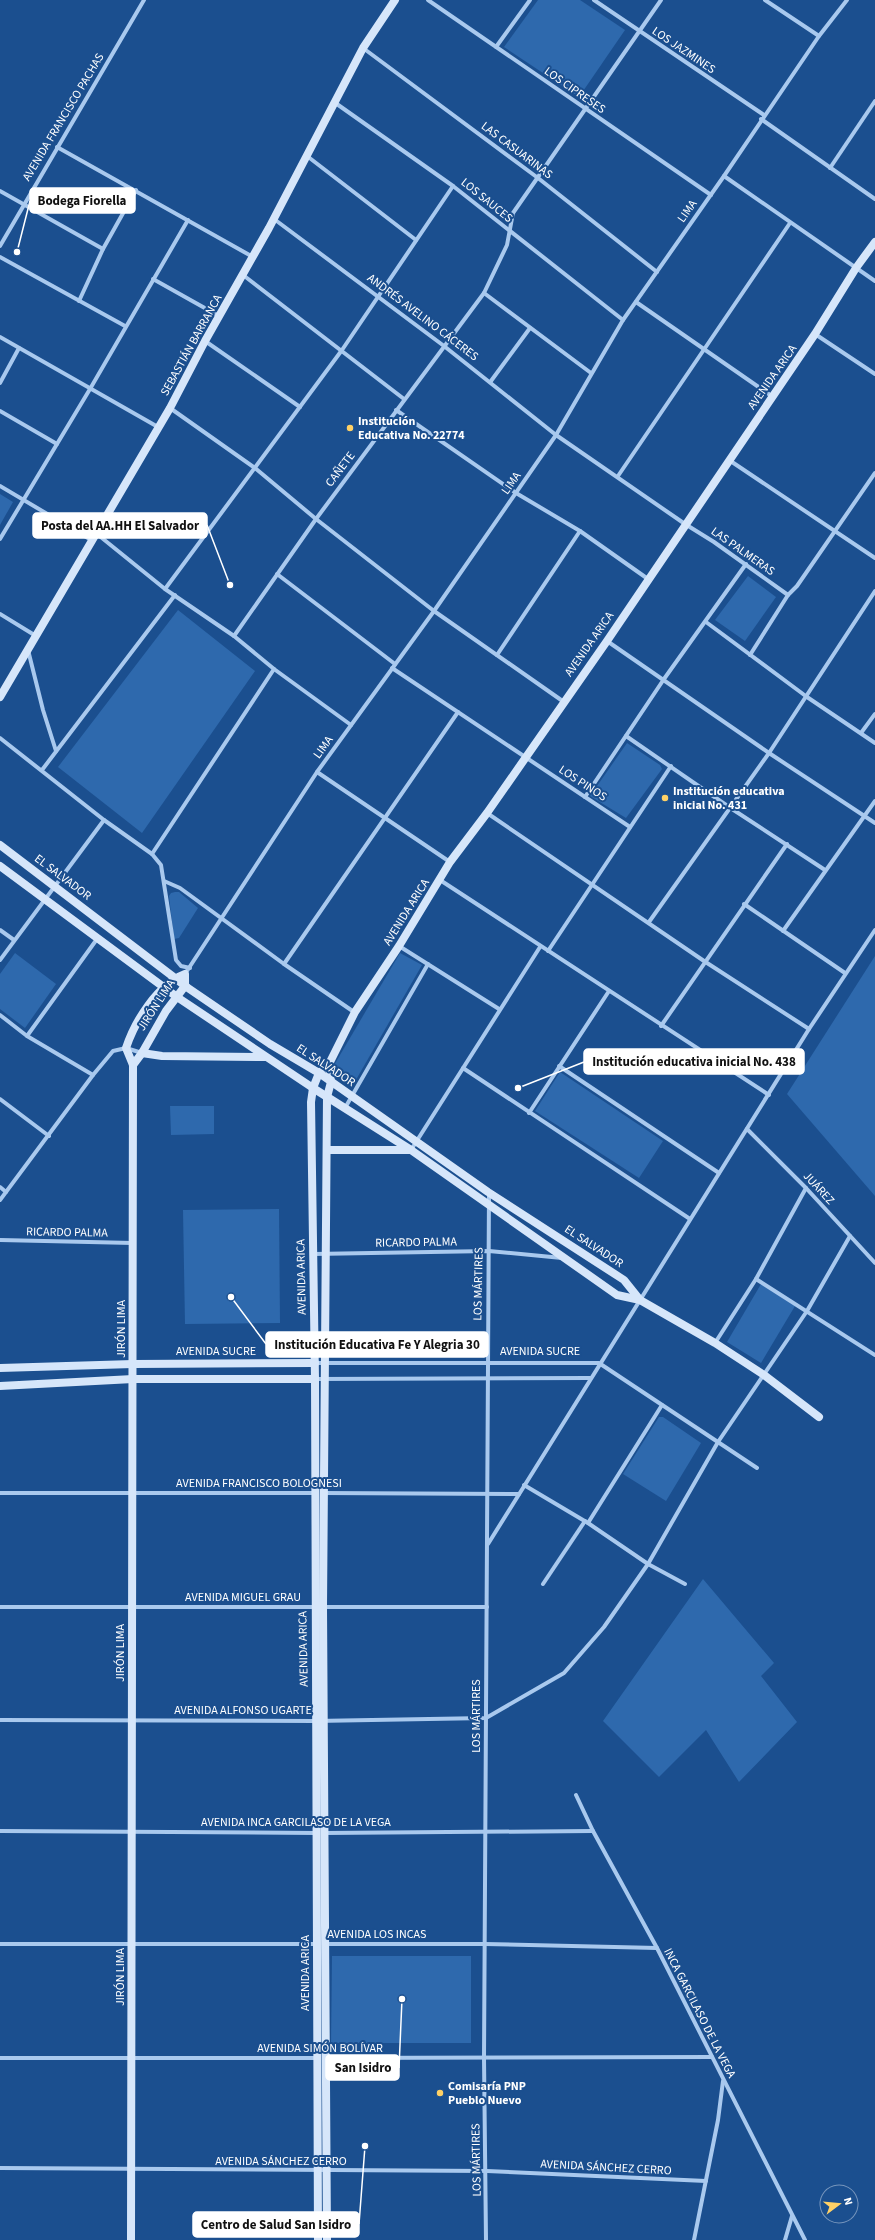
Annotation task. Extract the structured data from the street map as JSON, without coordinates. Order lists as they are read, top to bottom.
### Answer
{
  "streets": {
    "street": [
      "LOS JAZMINES",
      "LOS CIPRESES",
      "AVENIDA FRANCISCO PACHAS",
      "LAS CASUARINAS",
      "LOS SAUCES",
      "LIMA",
      "ANDRÉS AVELINO CÁCERES",
      "SEBASTIÁN BARRANCA",
      "AVENIDA ARICA",
      "CAÑETE",
      "LAS PALMERAS",
      "LOS PINOS",
      "EL SALVADOR",
      "JIRÓN LIMA",
      "JUÁREZ",
      "RICARDO PALMA",
      "LOS MÁRTIRES",
      "AVENIDA SUCRE",
      "AVENIDA FRANCISCO BOLOGNESI",
      "AVENIDA MIGUEL GRAU",
      "AVENIDA ALFONSO UGARTE",
      "AVENIDA INCA GARCILASO DE LA VEGA",
      "AVENIDA LOS INCAS",
      "INCA GARCILASO DE LA VEGA",
      "AVENIDA SIMÓN BOLÍVAR",
      "AVENIDA SÁNCHEZ CERRO"
    ]
  },
  "crossings": [
    ["LOS JAZMINES", "LIMA"],
    ["LOS JAZMINES", "CAÑETE"],
    ["LOS CIPRESES", "LIMA"],
    ["LOS CIPRESES", "CAÑETE"],
    ["LAS CASUARINAS", "LIMA"],
    ["LAS CASUARINAS", "SEBASTIÁN BARRANCA"],
    ["LAS CASUARINAS", "CAÑETE"],
    ["LOS SAUCES", "LIMA"],
    ["LOS SAUCES", "SEBASTIÁN BARRANCA"],
    ["LOS SAUCES", "CAÑETE"],
    ["LIMA", "ANDRÉS AVELINO CÁCERES"],
    ["LIMA", "LOS PINOS"],
    ["LIMA", "JIRÓN LIMA"],
    ["ANDRÉS AVELINO CÁCERES", "SEBASTIÁN BARRANCA"],
    ["ANDRÉS AVELINO CÁCERES", "CAÑETE"],
    ["ANDRÉS AVELINO CÁCERES", "LAS PALMERAS"],
    ["AVENIDA ARICA", "LAS PALMERAS"],
    ["AVENIDA ARICA", "LOS PINOS"],
    ["AVENIDA ARICA", "EL SALVADOR"],
    ["AVENIDA ARICA", "RICARDO PALMA"],
    ["AVENIDA ARICA", "AVENIDA SUCRE"],
    ["AVENIDA ARICA", "AVENIDA FRANCISCO BOLOGNESI"],
    ["AVENIDA ARICA", "AVENIDA MIGUEL GRAU"],
    ["AVENIDA ARICA", "AVENIDA ALFONSO UGARTE"],
    ["AVENIDA ARICA", "AVENIDA INCA GARCILASO DE LA VEGA"],
    ["AVENIDA ARICA", "AVENIDA LOS INCAS"],
    ["AVENIDA ARICA", "AVENIDA SIMÓN BOLÍVAR"],
    ["AVENIDA ARICA", "AVENIDA SÁNCHEZ CERRO"],
    ["CAÑETE", "LOS PINOS"],
    ["EL SALVADOR", "JIRÓN LIMA"],
    ["EL SALVADOR", "RICARDO PALMA"],
    ["EL SALVADOR", "LOS MÁRTIRES"],
    ["JIRÓN LIMA", "RICARDO PALMA"],
    ["JIRÓN LIMA", "AVENIDA SUCRE"],
    ["JIRÓN LIMA", "AVENIDA FRANCISCO BOLOGNESI"],
    ["JIRÓN LIMA", "AVENIDA MIGUEL GRAU"],
    ["JIRÓN LIMA", "AVENIDA ALFONSO UGARTE"],
    ["JIRÓN LIMA", "AVENIDA INCA GARCILASO DE LA VEGA"],
    ["JIRÓN LIMA", "AVENIDA LOS INCAS"],
    ["JIRÓN LIMA", "AVENIDA SIMÓN BOLÍVAR"],
    ["JIRÓN LIMA", "AVENIDA SÁNCHEZ CERRO"],
    ["RICARDO PALMA", "LOS MÁRTIRES"],
    ["LOS MÁRTIRES", "AVENIDA SUCRE"],
    ["LOS MÁRTIRES", "AVENIDA FRANCISCO BOLOGNESI"],
    ["LOS MÁRTIRES", "AVENIDA MIGUEL GRAU"],
    ["LOS MÁRTIRES", "AVENIDA ALFONSO UGARTE"],
    ["LOS MÁRTIRES", "AVENIDA INCA GARCILASO DE LA VEGA"],
    ["LOS MÁRTIRES", "AVENIDA LOS INCAS"],
    ["LOS MÁRTIRES", "AVENIDA SIMÓN BOLÍVAR"],
    ["LOS MÁRTIRES", "AVENIDA SÁNCHEZ CERRO"],
    ["AVENIDA INCA GARCILASO DE LA VEGA", "INCA GARCILASO DE LA VEGA"],
    ["AVENIDA LOS INCAS", "INCA GARCILASO DE LA VEGA"],
    ["INCA GARCILASO DE LA VEGA", "AVENIDA SIMÓN BOLÍVAR"]
  ],
  "places": [
    "Bodega Fiorella",
    "Institución Educativa No. 22774",
    "Posta del AA.HH El Salvador",
    "Institución educativa inicial No. 431",
    "Institución educativa inicial No. 438",
    "Institución Educativa Fe Y Alegria 30",
    "San Isidro",
    "Comisaría PNP Pueblo Nuevo",
    "Centro de Salud San Isidro"
  ],
  "north": "right"
}
